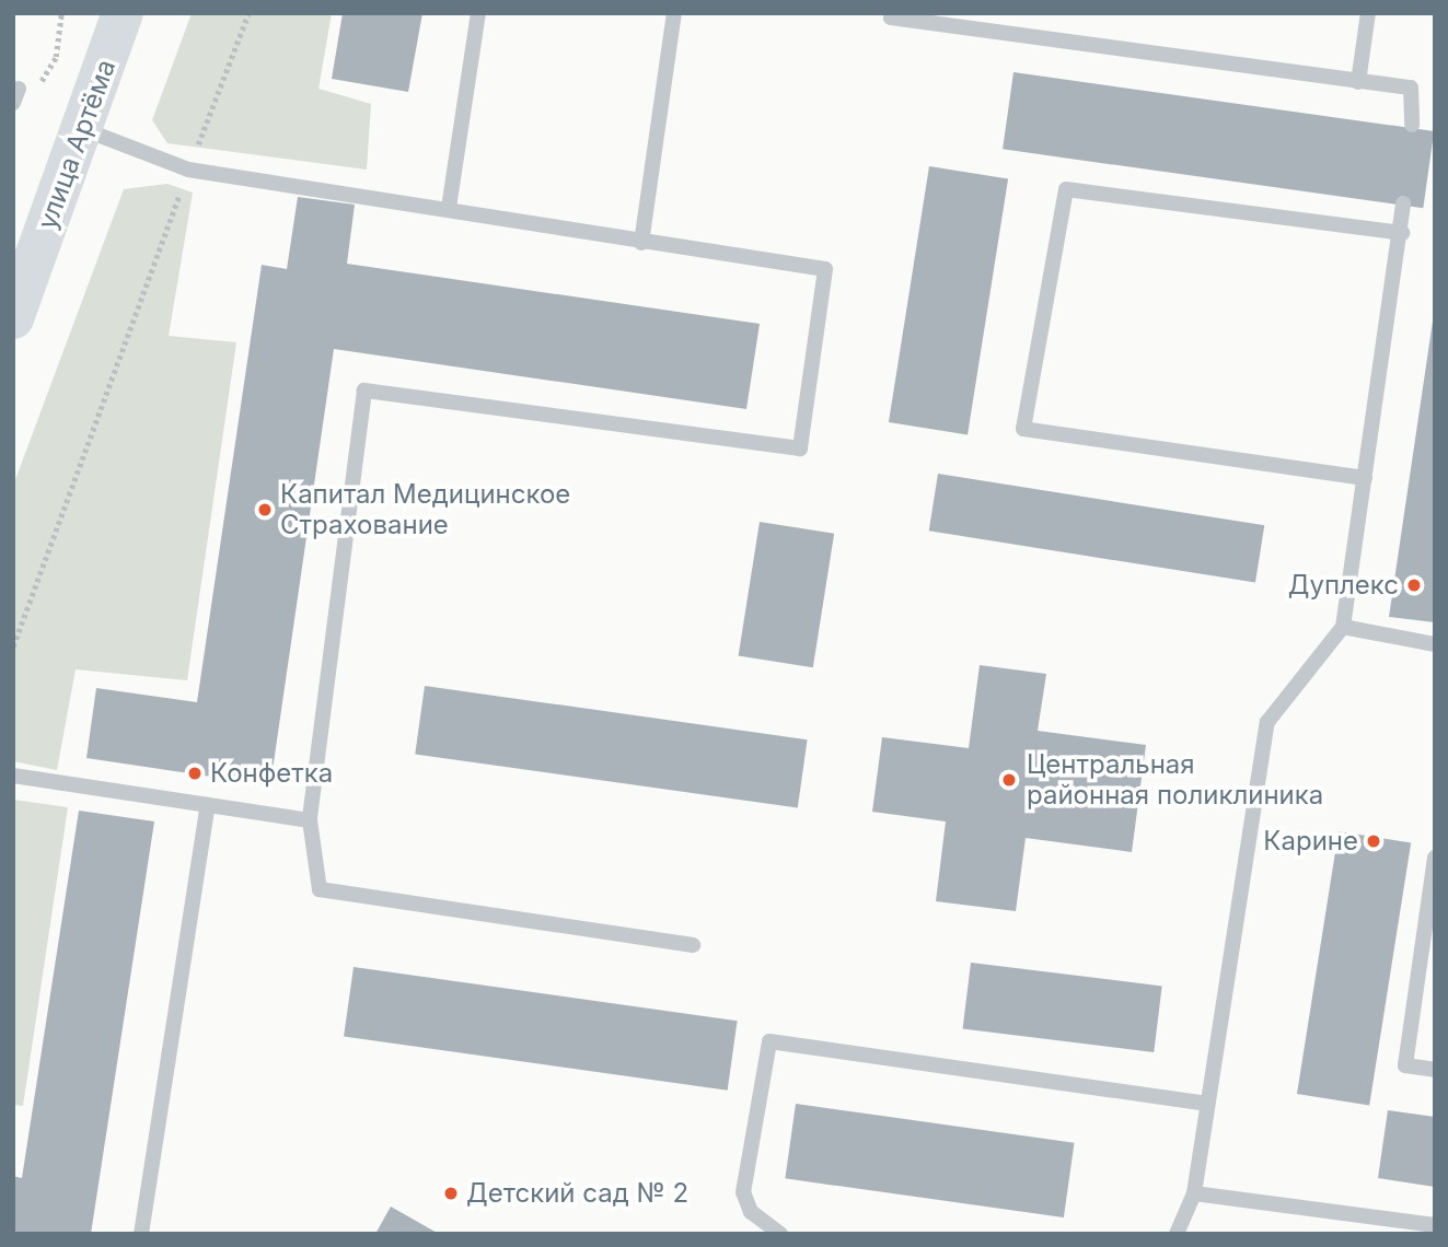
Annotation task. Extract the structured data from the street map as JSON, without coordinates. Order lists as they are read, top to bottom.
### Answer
{
  "streets": {
    "main road": ["улица Артёма"]
  },
  "places": [
    "Капитал Медицинское Страхование",
    "Дуплекс",
    "Конфетка",
    "Центральная районная поликлиника",
    "Карине",
    "Детский сад № 2"
  ]
}
